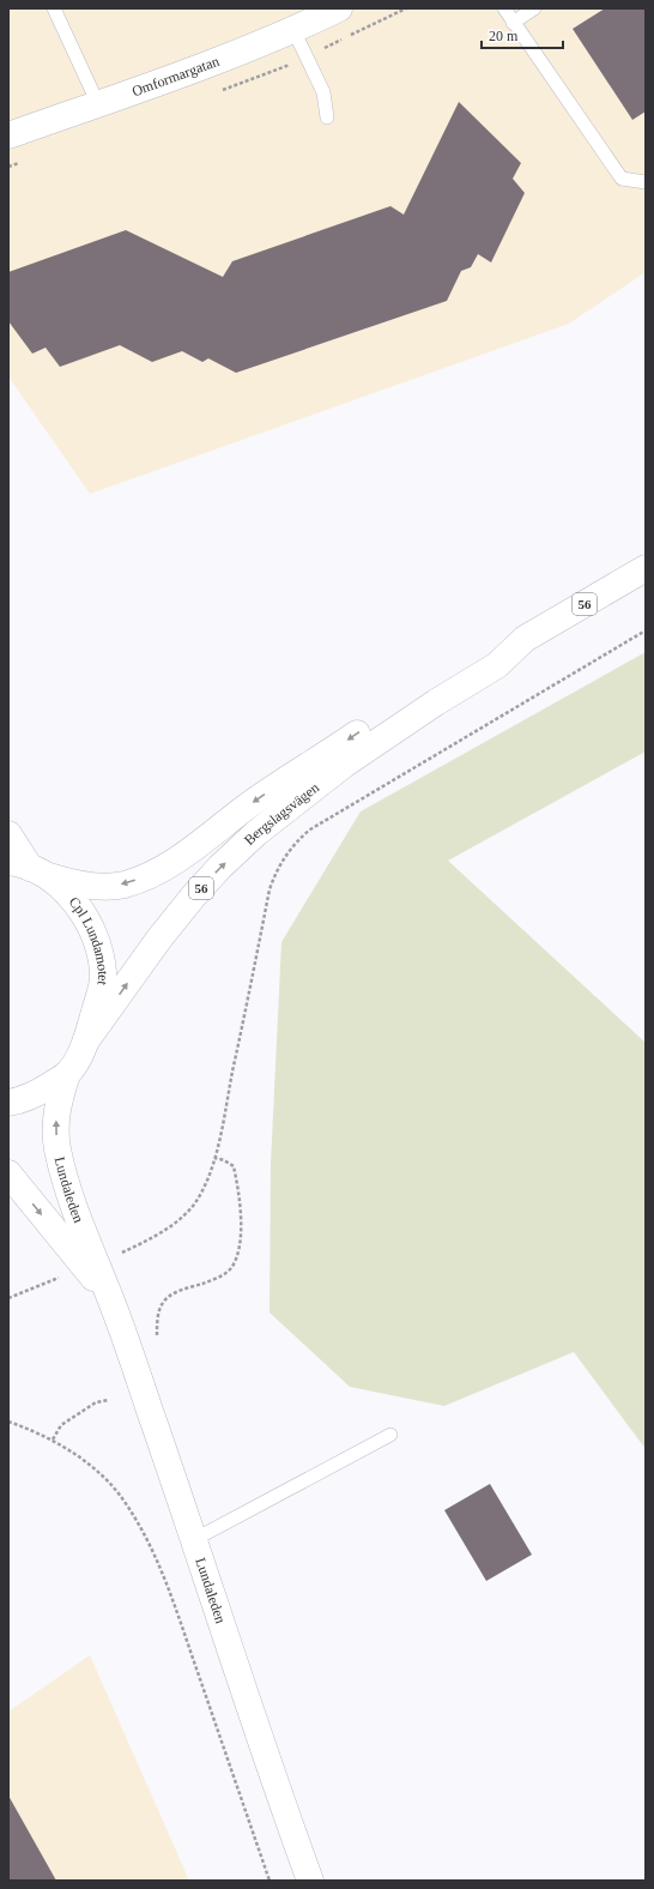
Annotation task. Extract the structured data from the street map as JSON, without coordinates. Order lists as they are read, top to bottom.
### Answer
{
  "streets": {
    "main road": [
      "Omformargatan",
      "56",
      "Bergslagsvägen",
      "Cpl Lundamotet",
      "Lundaleden"
    ]
  },
  "crossings": [
    ["Bergslagsvägen", "Cpl Lundamotet"],
    ["Cpl Lundamotet", "Lundaleden"]
  ],
  "scale_bar": "20 m"
}
